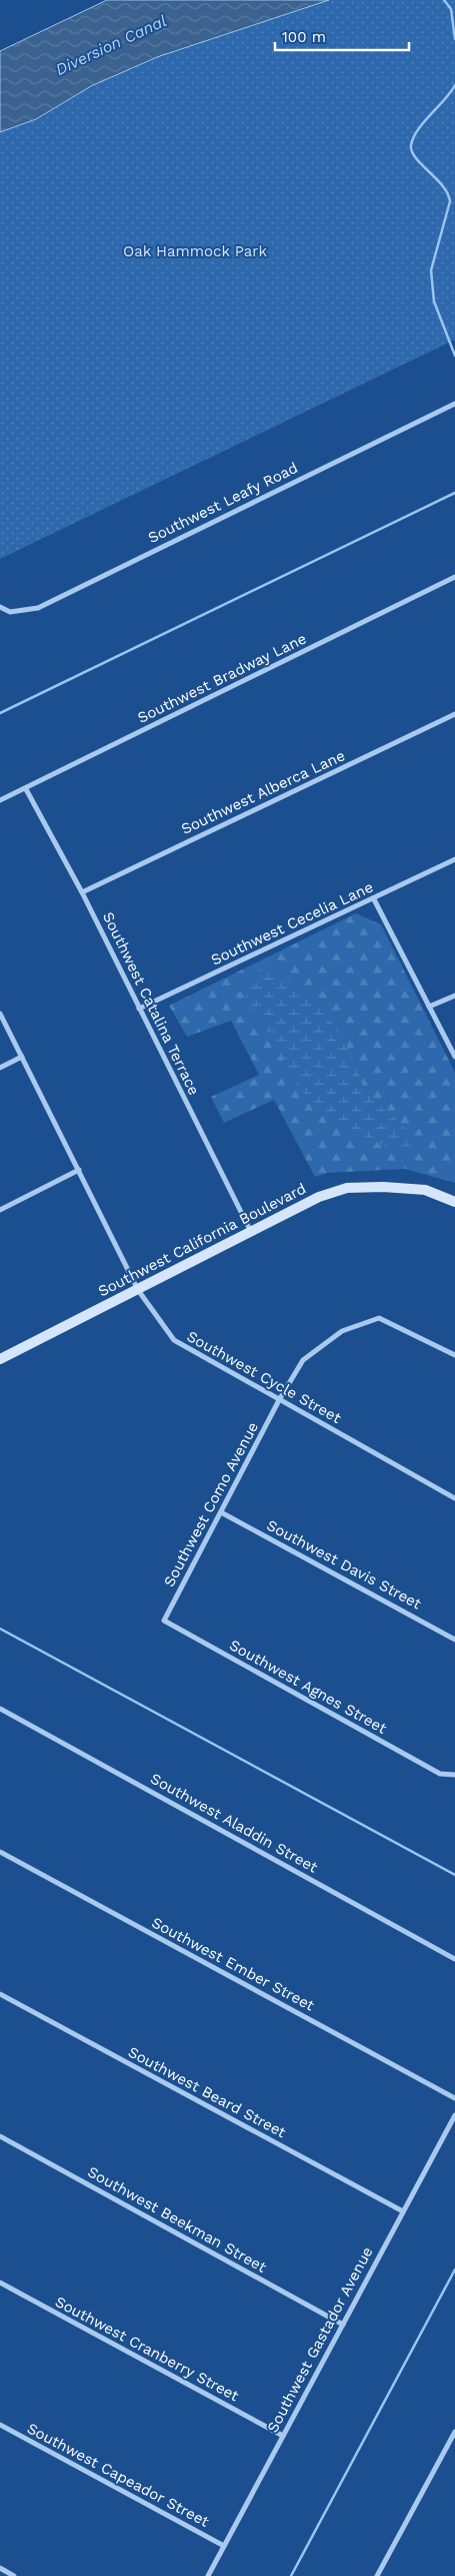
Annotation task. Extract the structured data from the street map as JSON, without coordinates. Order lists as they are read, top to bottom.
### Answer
{
  "streets": {
    "street": [
      "Southwest Leafy Road",
      "Southwest Bradway Lane",
      "Southwest Alberca Lane",
      "Southwest Cecelia Lane",
      "Southwest Catalina Terrace",
      "Southwest California Boulevard",
      "Southwest Cycle Street",
      "Southwest Como Avenue",
      "Southwest Davis Street",
      "Southwest Agnes Street",
      "Southwest Aladdin Street",
      "Southwest Ember Street",
      "Southwest Beard Street",
      "Southwest Beekman Street",
      "Southwest Gastador Avenue",
      "Southwest Cranberry Street",
      "Southwest Capeador Street"
    ]
  },
  "crossings": [
    ["Southwest Bradway Lane", "Southwest Catalina Terrace"],
    ["Southwest Alberca Lane", "Southwest Catalina Terrace"],
    ["Southwest Cecelia Lane", "Southwest Catalina Terrace"],
    ["Southwest Catalina Terrace", "Southwest California Boulevard"],
    ["Southwest California Boulevard", "Southwest Cycle Street"],
    ["Southwest Cycle Street", "Southwest Como Avenue"],
    ["Southwest Como Avenue", "Southwest Davis Street"],
    ["Southwest Como Avenue", "Southwest Agnes Street"],
    ["Southwest Beard Street", "Southwest Gastador Avenue"],
    ["Southwest Beekman Street", "Southwest Gastador Avenue"],
    ["Southwest Gastador Avenue", "Southwest Cranberry Street"],
    ["Southwest Gastador Avenue", "Southwest Capeador Street"]
  ],
  "water": ["Diversion Canal"],
  "parks": ["Oak Hammock Park"],
  "scale_bar": "100 m"
}
